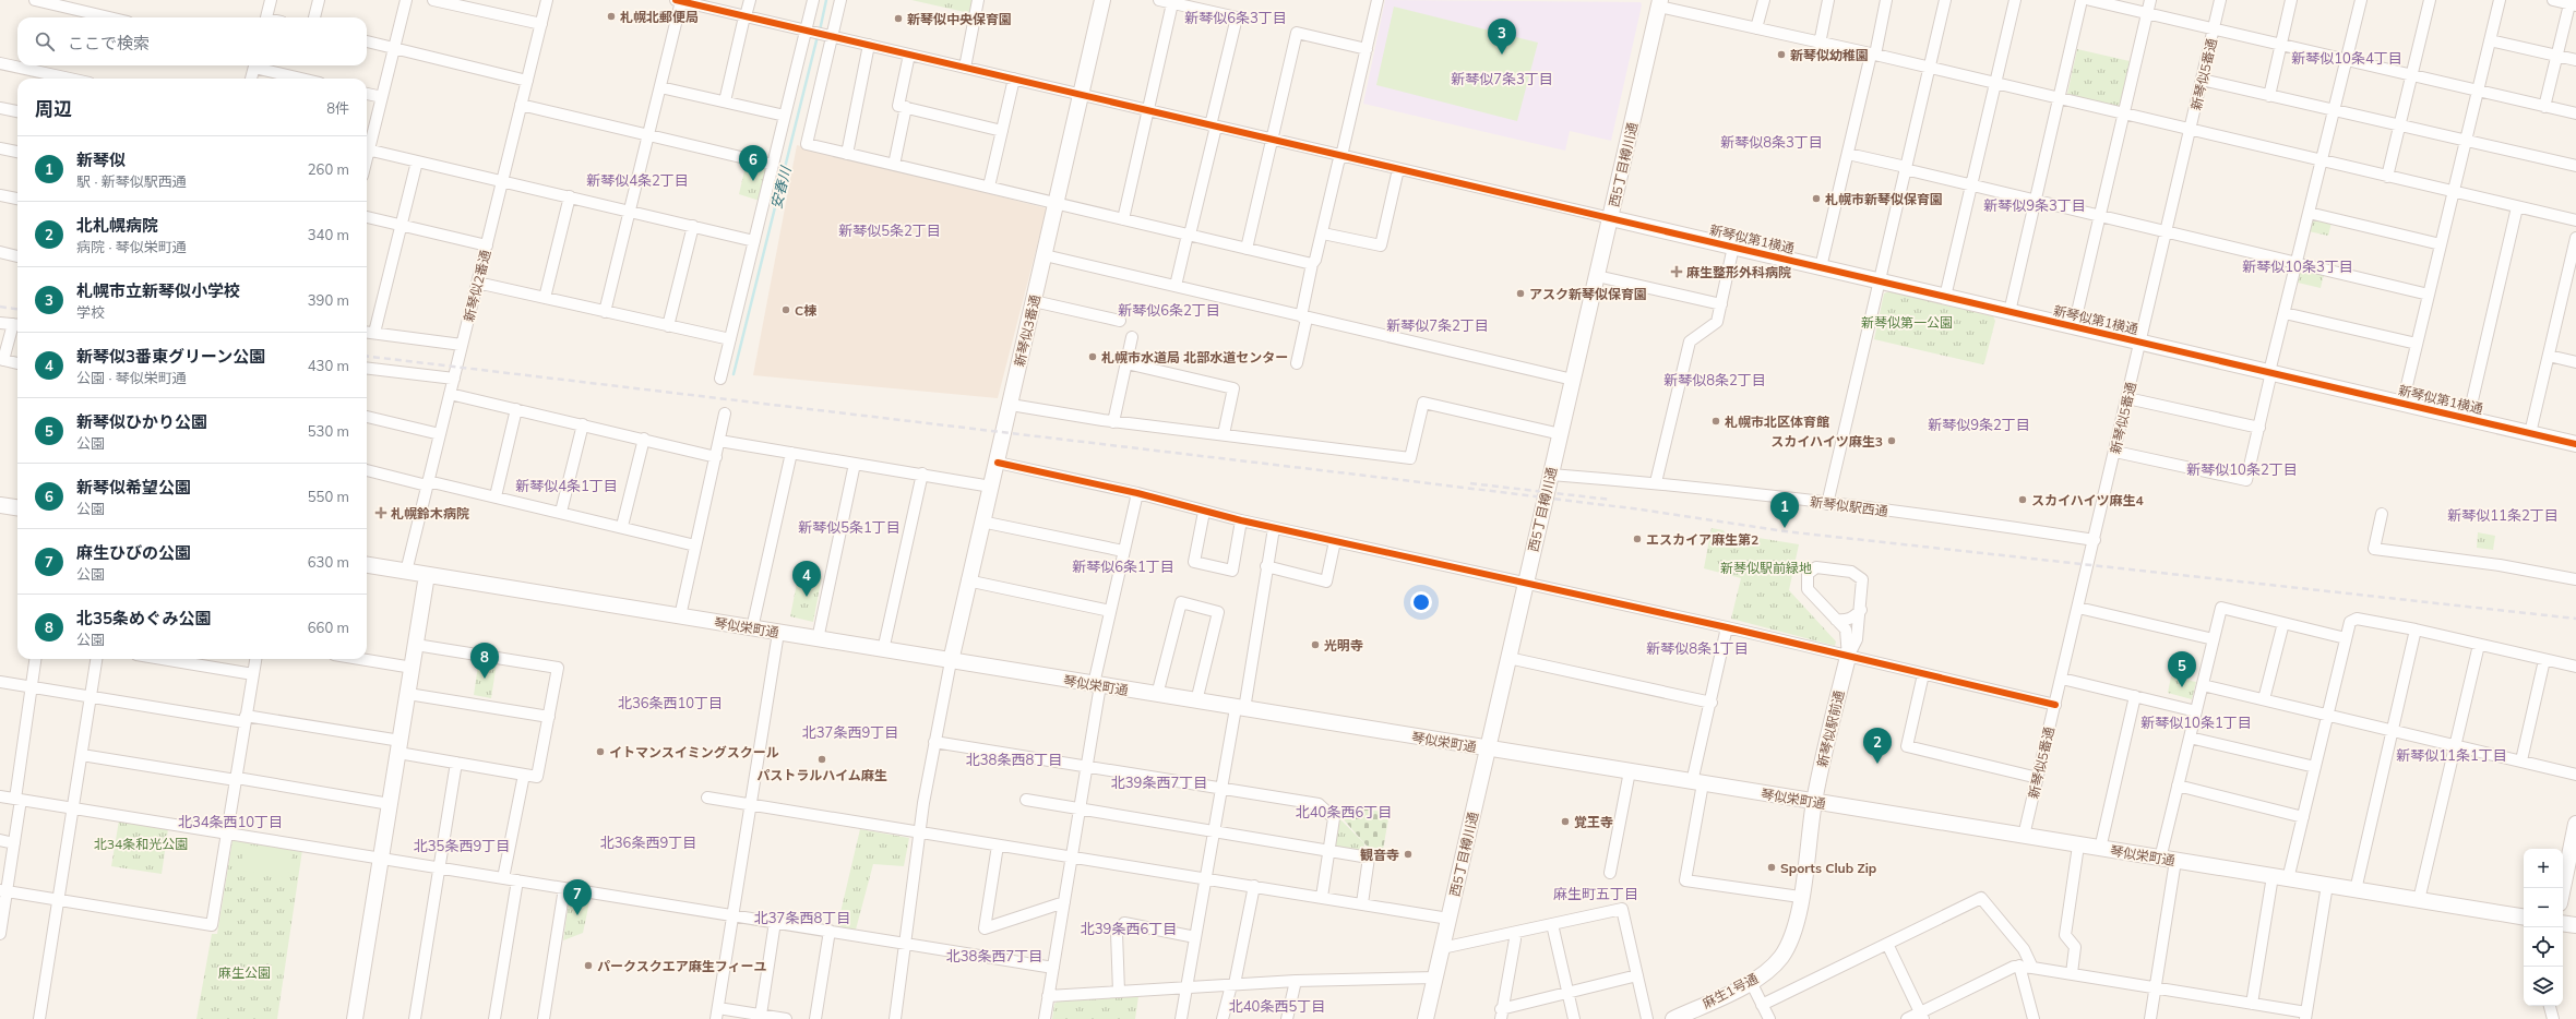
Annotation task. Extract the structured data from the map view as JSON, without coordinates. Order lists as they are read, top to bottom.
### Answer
{
  "streets": {
    "main road": [
      "西5丁目樽川通",
      "新琴似第1横通",
      "新琴似3番通",
      "琴似栄町通",
      "新琴似駅前通",
      "麻生1号通"
    ],
    "street": ["新琴似5番通", "新琴似2番通", "新琴似駅西通"]
  },
  "crossings": [
    ["新琴似5番通", "新琴似第1横通"],
    ["新琴似5番通", "新琴似駅西通"],
    ["新琴似5番通", "琴似栄町通"],
    ["西5丁目樽川通", "新琴似第1横通"],
    ["西5丁目樽川通", "新琴似駅西通"],
    ["西5丁目樽川通", "琴似栄町通"],
    ["新琴似2番通", "琴似栄町通"],
    ["新琴似3番通", "琴似栄町通"],
    ["琴似栄町通", "新琴似駅前通"],
    ["琴似栄町通", "麻生1号通"],
    ["新琴似駅前通", "麻生1号通"]
  ],
  "districts": [
    "新琴似6条3丁目",
    "新琴似10条4丁目",
    "新琴似7条3丁目",
    "新琴似8条3丁目",
    "新琴似4条2丁目",
    "新琴似9条3丁目",
    "新琴似5条2丁目",
    "新琴似10条3丁目",
    "新琴似6条2丁目",
    "新琴似7条2丁目",
    "新琴似8条2丁目",
    "新琴似9条2丁目",
    "新琴似10条2丁目",
    "新琴似4条1丁目",
    "新琴似11条2丁目",
    "新琴似5条1丁目",
    "新琴似6条1丁目",
    "新琴似8条1丁目",
    "北36条西10丁目",
    "新琴似10条1丁目",
    "北37条西9丁目",
    "新琴似11条1丁目",
    "北38条西8丁目",
    "北39条西7丁目",
    "北40条西6丁目",
    "北34条西10丁目",
    "北36条西9丁目",
    "北35条西9丁目",
    "麻生町五丁目",
    "北37条西8丁目",
    "北39条西6丁目",
    "北38条西7丁目",
    "北40条西5丁目"
  ],
  "water": ["安春川"],
  "parks": [
    "新琴似第一公園",
    "新琴似駅前緑地",
    "北34条和光公園",
    "麻生公園"
  ],
  "places": {
    "other": [
      "札幌北郵便局",
      "新琴似中央保育園",
      "新琴似幼稚園",
      "札幌市新琴似保育園",
      "アスク新琴似保育園",
      "C棟",
      "札幌市水道局 北部水道センター",
      "札幌市北区体育館",
      "スカイハイツ麻生3",
      "スカイハイツ麻生4",
      "エスカイア麻生第2",
      "光明寺",
      "イトマンスイミングスクール",
      "パストラルハイム麻生",
      "覚王寺",
      "観音寺",
      "Sports Club Zip",
      "パークスクエア麻生フィーユ"
    ],
    "health": ["麻生整形外科病院", "札幌鈴木病院"]
  },
  "page": {
    "search": "ここで検索",
    "pins": [
      "3",
      "6",
      "1",
      "4",
      "8",
      "5",
      "2",
      "7"
    ],
    "heading": ["周辺", "8件"],
    "list": [
      {
        "mark": "1",
        "name": "新琴似",
        "note": "駅 · 新琴似駅西通",
        "value": "260 m"
      },
      {
        "mark": "2",
        "name": "北札幌病院",
        "note": "病院 · 琴似栄町通",
        "value": "340 m"
      },
      {
        "mark": "3",
        "name": "札幌市立新琴似小学校",
        "note": "学校",
        "value": "390 m"
      },
      {
        "mark": "4",
        "name": "新琴似3番東グリーン公園",
        "note": "公園 · 琴似栄町通",
        "value": "430 m"
      },
      {
        "mark": "5",
        "name": "新琴似ひかり公園",
        "note": "公園",
        "value": "530 m"
      },
      {
        "mark": "6",
        "name": "新琴似希望公園",
        "note": "公園",
        "value": "550 m"
      },
      {
        "mark": "7",
        "name": "麻生ひびの公園",
        "note": "公園",
        "value": "630 m"
      },
      {
        "mark": "8",
        "name": "北35条めぐみ公園",
        "note": "公園",
        "value": "660 m"
      }
    ],
    "map_buttons": ["+", "−"]
  }
}
